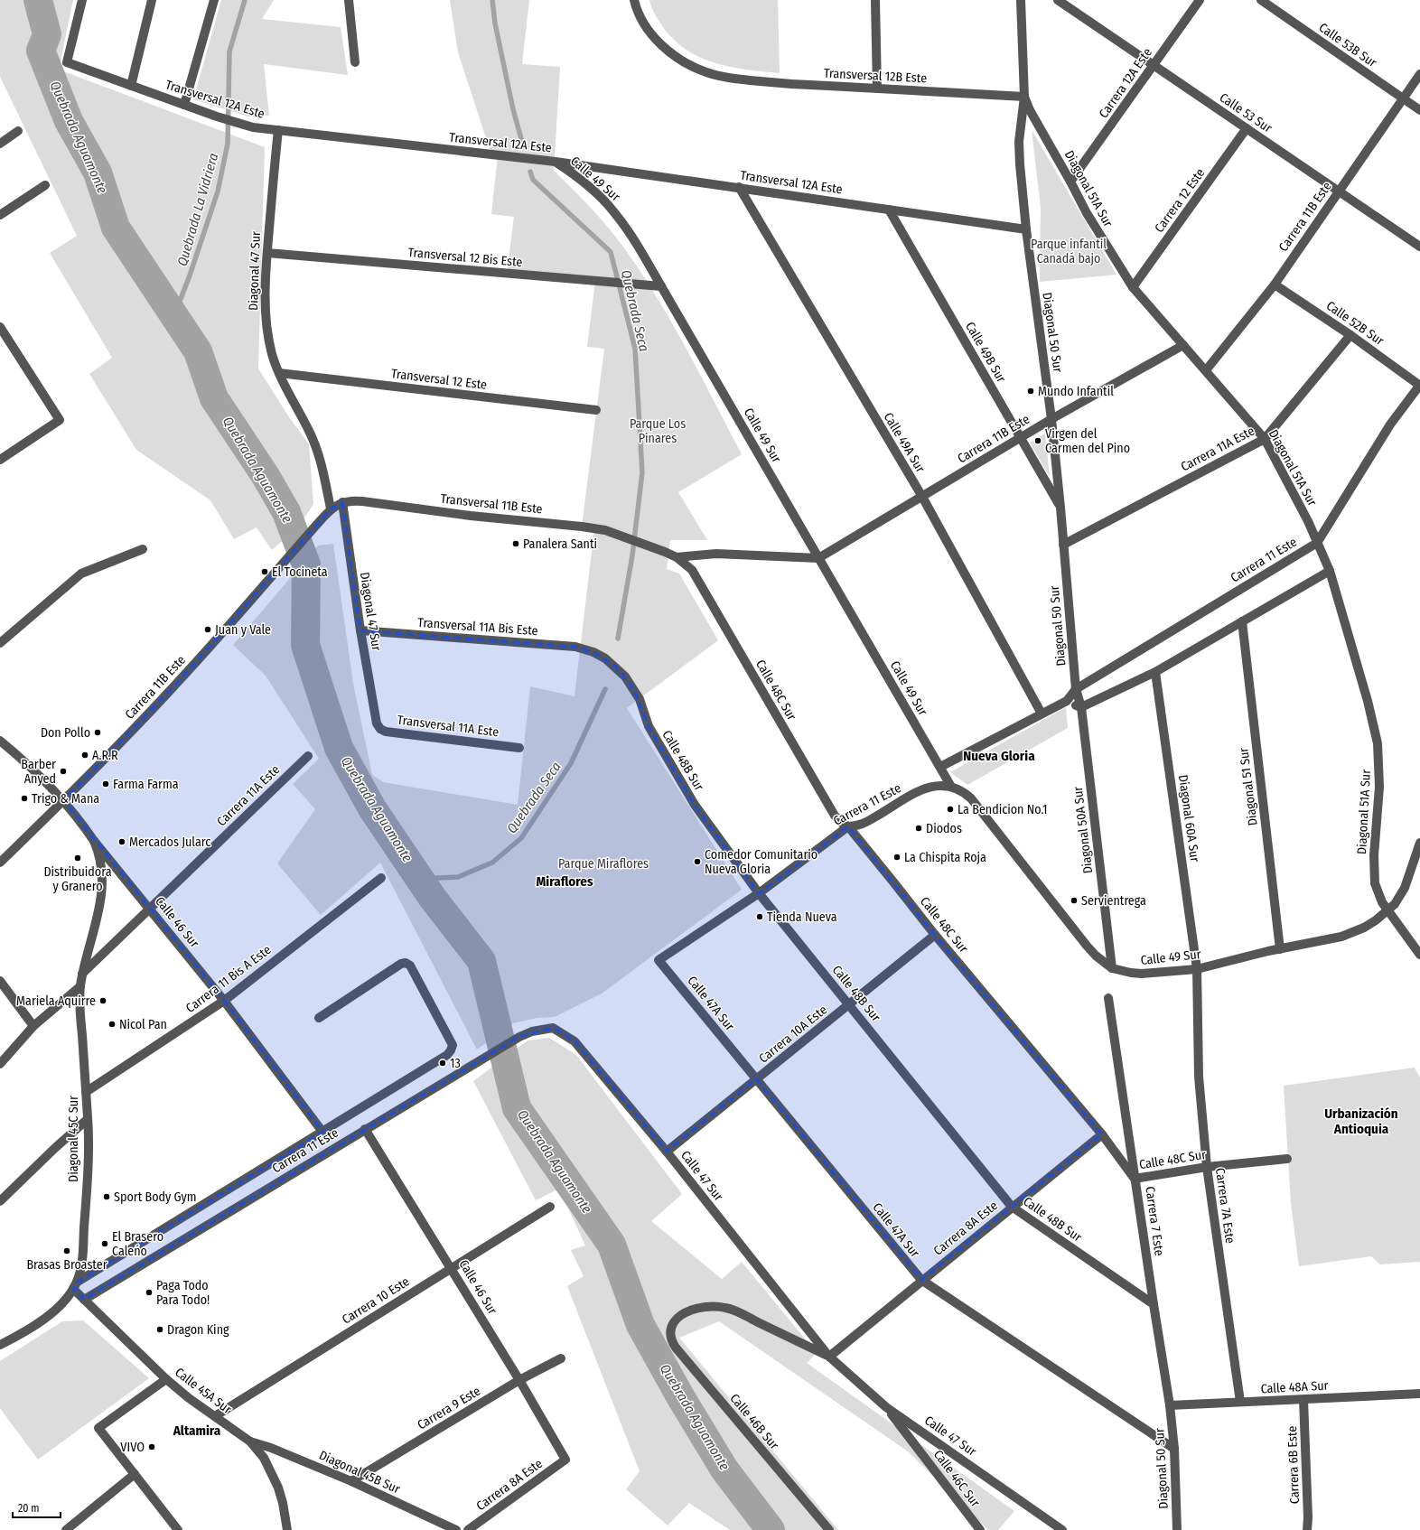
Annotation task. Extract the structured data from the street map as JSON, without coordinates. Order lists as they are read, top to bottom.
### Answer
{
  "streets": {
    "street": [
      "Calle 53B Sur",
      "Transversal 12B Este",
      "Carrera 12A Este",
      "Transversal 12A Este",
      "Calle 53 Sur",
      "Calle 49 Sur",
      "Diagonal 51A Sur",
      "Carrera 12 Este",
      "Carrera 11B Este",
      "Transversal 12 Bis Este",
      "Diagonal 47 Sur",
      "Calle 52B Sur",
      "Diagonal 50 Sur",
      "Calle 49B Sur",
      "Transversal 12 Este",
      "Calle 49A Sur",
      "Carrera 11A Este",
      "Transversal 11B Este",
      "Carrera 11 Este",
      "Transversal 11A Bis Este",
      "Calle 48C Sur",
      "Transversal 11A Este",
      "Calle 48B Sur",
      "Diagonal 51 Sur",
      "Diagonal 60A Sur",
      "Diagonal 50A Sur",
      "Calle 46 Sur",
      "Carrera 11 Bis A Este",
      "Calle 47A Sur",
      "Carrera 10A Este",
      "Diagonal 45C Sur",
      "Calle 47 Sur",
      "Carrera 7A Este",
      "Carrera 7 Este",
      "Carrera 8A Este",
      "Carrera 10 Este",
      "Calle 48A Sur",
      "Calle 45A Sur",
      "Carrera 9 Este",
      "Calle 46B Sur",
      "Carrera 6B Este",
      "Diagonal 45B Sur",
      "Calle 46C Sur"
    ]
  },
  "crossings": [
    ["Calle 53B Sur", "Carrera 11B Este"],
    ["Transversal 12B Este", "Diagonal 51A Sur"],
    ["Transversal 12B Este", "Diagonal 50 Sur"],
    ["Carrera 12A Este", "Calle 53 Sur"],
    ["Carrera 12A Este", "Diagonal 51A Sur"],
    ["Transversal 12A Este", "Calle 49 Sur"],
    ["Transversal 12A Este", "Diagonal 47 Sur"],
    ["Transversal 12A Este", "Diagonal 50 Sur"],
    ["Transversal 12A Este", "Calle 49B Sur"],
    ["Transversal 12A Este", "Calle 49A Sur"],
    ["Calle 53 Sur", "Carrera 12 Este"],
    ["Calle 53 Sur", "Carrera 11B Este"],
    ["Calle 49 Sur", "Diagonal 51A Sur"],
    ["Calle 49 Sur", "Carrera 11B Este"],
    ["Calle 49 Sur", "Transversal 12 Bis Este"],
    ["Calle 49 Sur", "Carrera 11 Este"],
    ["Calle 49 Sur", "Diagonal 51 Sur"],
    ["Calle 49 Sur", "Diagonal 60A Sur"],
    ["Calle 49 Sur", "Diagonal 50A Sur"],
    ["Calle 49 Sur", "Carrera 7A Este"],
    ["Diagonal 51A Sur", "Carrera 12 Este"],
    ["Diagonal 51A Sur", "Carrera 11B Este"],
    ["Diagonal 51A Sur", "Diagonal 50 Sur"],
    ["Diagonal 51A Sur", "Carrera 11A Este"],
    ["Diagonal 51A Sur", "Carrera 11 Este"],
    ["Carrera 11B Este", "Calle 52B Sur"],
    ["Carrera 11B Este", "Diagonal 50 Sur"],
    ["Carrera 11B Este", "Calle 49B Sur"],
    ["Carrera 11B Este", "Calle 49A Sur"],
    ["Carrera 11B Este", "Transversal 11B Este"],
    ["Carrera 11B Este", "Calle 46 Sur"],
    ["Transversal 12 Bis Este", "Diagonal 47 Sur"],
    ["Diagonal 47 Sur", "Transversal 12 Este"],
    ["Diagonal 47 Sur", "Transversal 11B Este"],
    ["Diagonal 47 Sur", "Transversal 11A Bis Este"],
    ["Diagonal 47 Sur", "Transversal 11A Este"],
    ["Calle 52B Sur", "Carrera 11A Este"],
    ["Calle 52B Sur", "Carrera 11 Este"],
    ["Diagonal 50 Sur", "Calle 49B Sur"],
    ["Diagonal 50 Sur", "Carrera 11A Este"],
    ["Diagonal 50 Sur", "Carrera 11 Este"],
    ["Diagonal 50 Sur", "Diagonal 50A Sur"],
    ["Diagonal 50 Sur", "Calle 47A Sur"],
    ["Diagonal 50 Sur", "Carrera 7 Este"],
    ["Diagonal 50 Sur", "Calle 48A Sur"],
    ["Calle 49A Sur", "Carrera 11 Este"],
    ["Carrera 11A Este", "Calle 46 Sur"],
    ["Transversal 11B Este", "Calle 48C Sur"],
    ["Carrera 11 Este", "Calle 48C Sur"],
    ["Carrera 11 Este", "Calle 48B Sur"],
    ["Carrera 11 Este", "Diagonal 50A Sur"],
    ["Carrera 11 Este", "Calle 46 Sur"],
    ["Carrera 11 Este", "Calle 47A Sur"],
    ["Carrera 11 Este", "Diagonal 45C Sur"],
    ["Carrera 11 Este", "Calle 47 Sur"],
    ["Carrera 11 Este", "Calle 45A Sur"],
    ["Transversal 11A Bis Este", "Calle 48B Sur"],
    ["Calle 48C Sur", "Carrera 10A Este"],
    ["Calle 48C Sur", "Carrera 7A Este"],
    ["Calle 48C Sur", "Carrera 7 Este"],
    ["Calle 48C Sur", "Carrera 8A Este"],
    ["Calle 48B Sur", "Carrera 10A Este"],
    ["Calle 48B Sur", "Carrera 7 Este"],
    ["Calle 48B Sur", "Carrera 8A Este"],
    ["Diagonal 60A Sur", "Carrera 7A Este"],
    ["Calle 46 Sur", "Carrera 11 Bis A Este"],
    ["Calle 46 Sur", "Carrera 8A Este"],
    ["Calle 46 Sur", "Carrera 10 Este"],
    ["Calle 46 Sur", "Carrera 9 Este"],
    ["Carrera 11 Bis A Este", "Diagonal 45C Sur"],
    ["Calle 47A Sur", "Carrera 10A Este"],
    ["Calle 47A Sur", "Carrera 8A Este"],
    ["Carrera 10A Este", "Calle 47 Sur"],
    ["Diagonal 45C Sur", "Calle 45A Sur"],
    ["Calle 47 Sur", "Carrera 8A Este"],
    ["Calle 47 Sur", "Calle 46B Sur"],
    ["Calle 47 Sur", "Calle 46C Sur"],
    ["Carrera 7A Este", "Calle 48A Sur"],
    ["Carrera 7 Este", "Calle 48A Sur"],
    ["Carrera 10 Este", "Calle 45A Sur"],
    ["Calle 48A Sur", "Carrera 6B Este"],
    ["Calle 45A Sur", "Diagonal 45B Sur"],
    ["Carrera 9 Este", "Diagonal 45B Sur"]
  ],
  "districts": [
    "Nueva Gloria",
    "Miraflores",
    "Urbanización Antioquia",
    "Altamira"
  ],
  "water": ["Quebrada Aguamonte", "Quebrada La Vidriera", "Quebrada Seca"],
  "parks": ["Parque infantil Canadá bajo", "Parque Los Pinares", "Parque Miraflores"],
  "places": [
    "Mundo Infantil",
    "Virgen del Carmen del Pino",
    "Panalera Santi",
    "El Tocineta",
    "Juan y Vale",
    "Don Pollo",
    "A.R.R",
    "Barber Anyed",
    "Farma Farma",
    "Trigo & Mana",
    "La Bendicion No.1",
    "Diodos",
    "Mercados Jularc",
    "La Chispita Roja",
    "Distribuidora y Granero",
    "Comedor Comunitario Nueva Gloria",
    "Servientrega",
    "Tienda Nueva",
    "Mariela Aquirre",
    "Nicol Pan",
    "13",
    "Sport Body Gym",
    "El Brasero Caleńo",
    "Brasas Broaster",
    "Paga Todo Para Todo!",
    "Dragon King",
    "VIVO"
  ],
  "scale_bar": "20 m"
}
